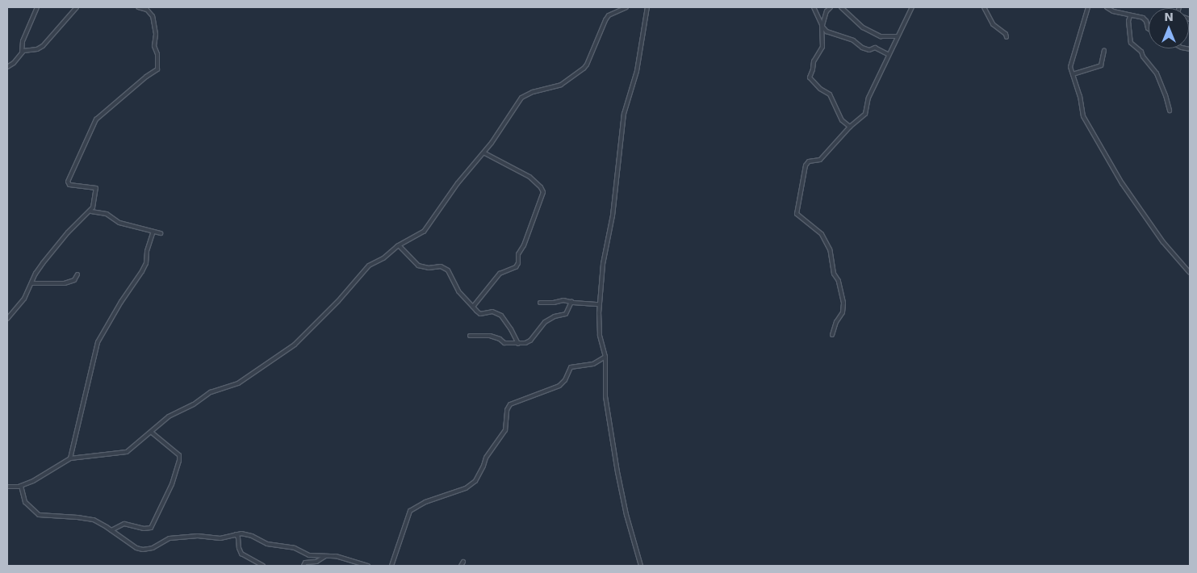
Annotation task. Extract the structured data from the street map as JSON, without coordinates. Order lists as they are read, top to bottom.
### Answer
{
  "north": "top"
}
